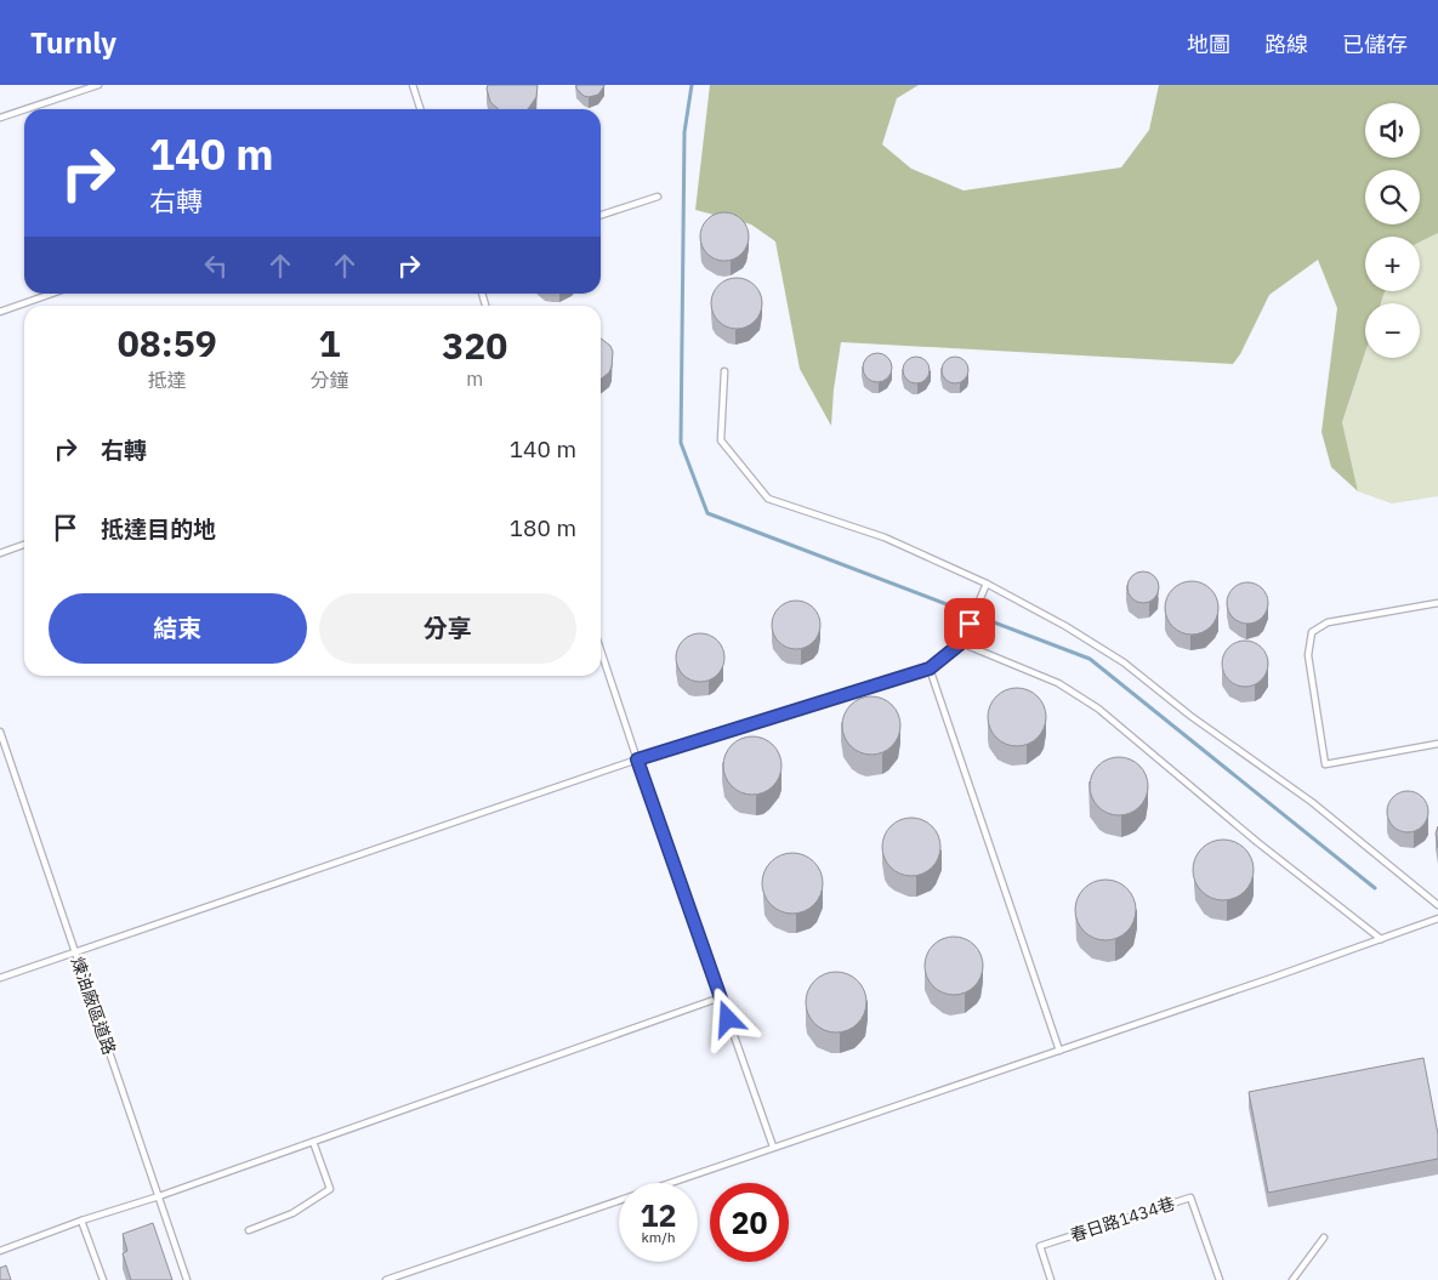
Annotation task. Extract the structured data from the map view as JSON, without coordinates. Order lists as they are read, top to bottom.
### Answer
{
  "streets": {
    "lane": ["煉油廠區道路", "春日路1434巷"]
  },
  "page": {
    "header": "Turnly",
    "nav": ["地圖", "路線", "已儲存"],
    "map_buttons": ["+", "−"],
    "turn": ["140 m", "右轉"],
    "eta": [
      "08:59",
      "抵達",
      "1",
      "分鐘",
      "320",
      "m"
    ],
    "list": [
      {
        "name": "右轉",
        "value": "140 m"
      },
      {
        "name": "抵達目的地",
        "value": "180 m"
      }
    ],
    "buttons": ["結束", "分享"],
    "speed": "12 km/h",
    "limit": "20"
  }
}
